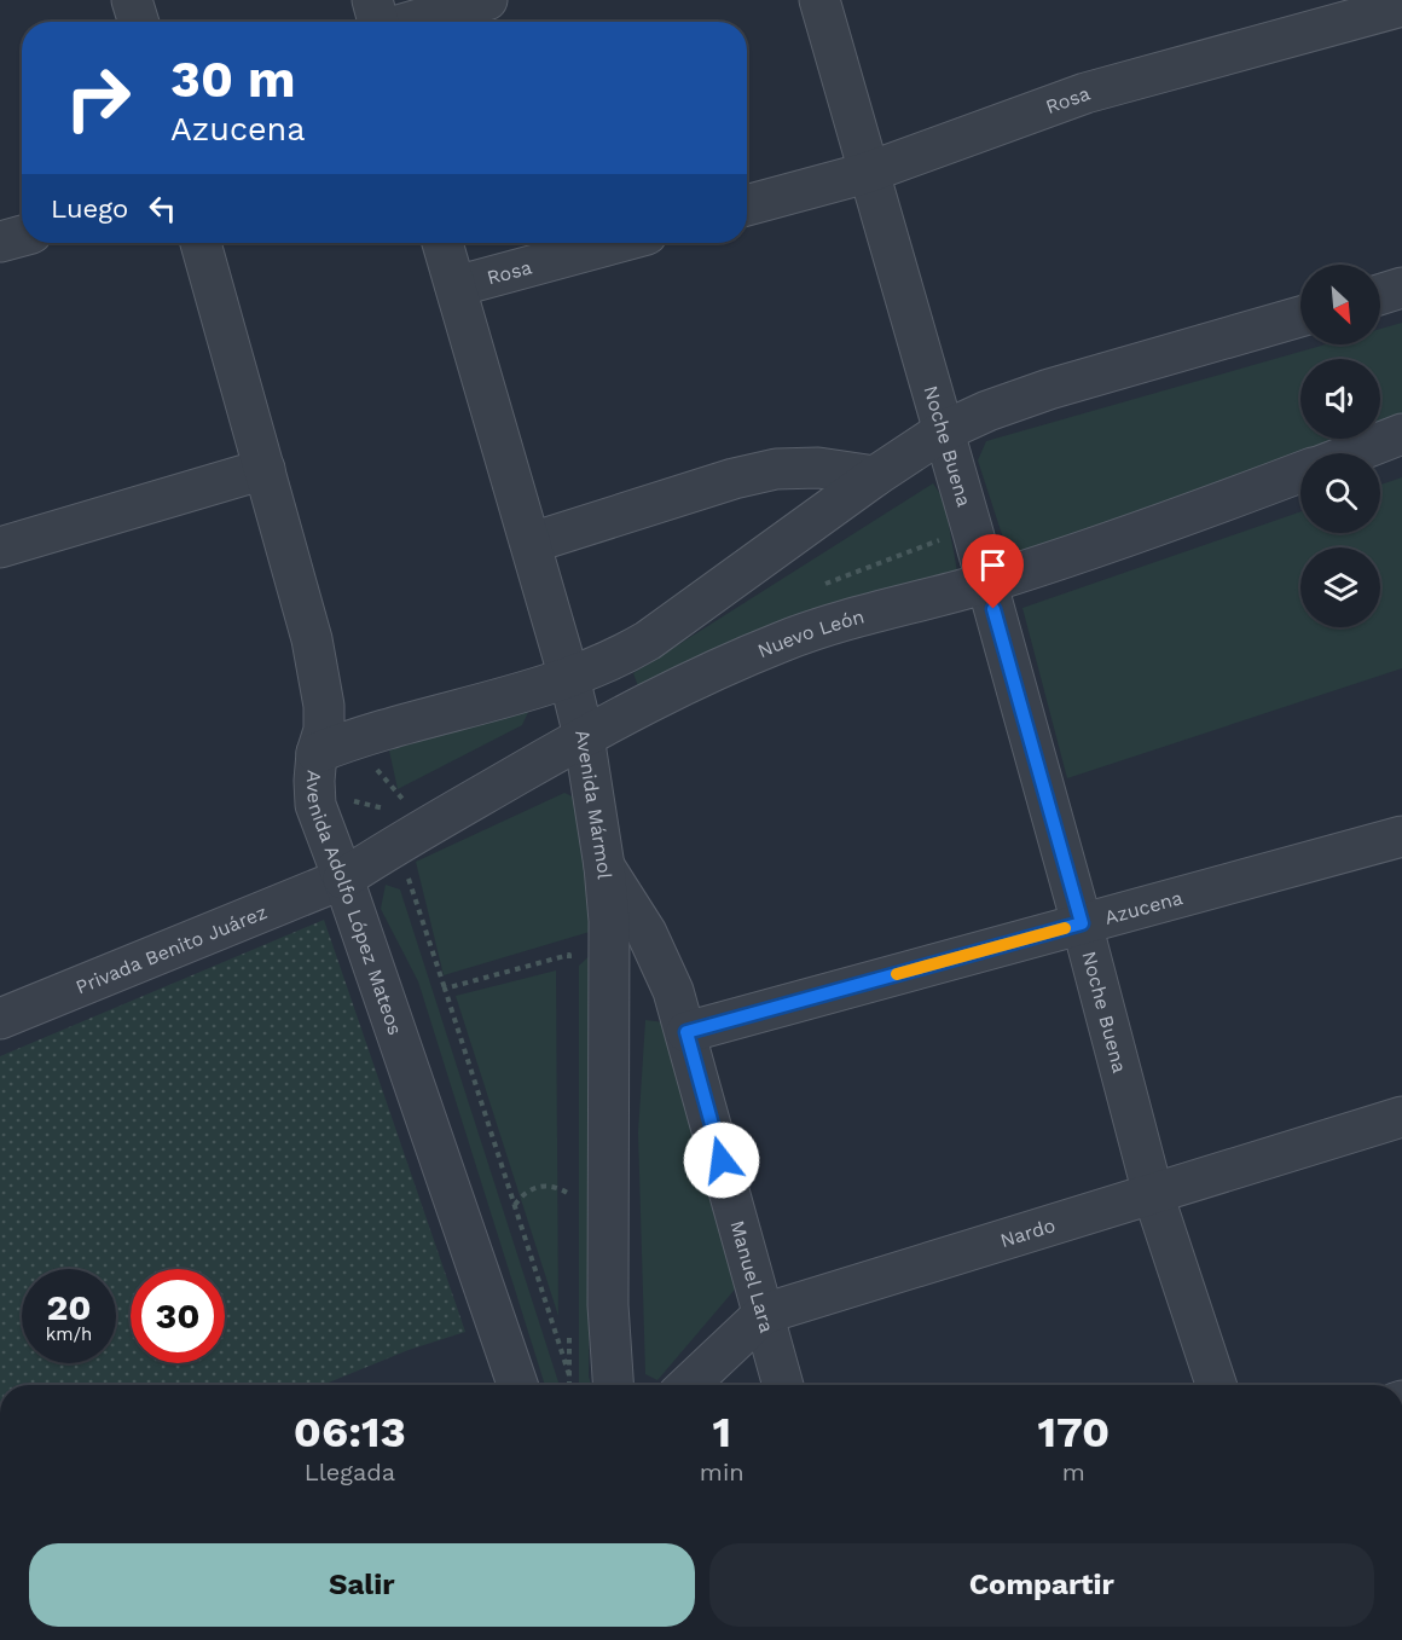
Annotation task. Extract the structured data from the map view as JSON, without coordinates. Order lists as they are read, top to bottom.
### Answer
{
  "streets": {
    "street": [
      "Rosa",
      "Noche Buena",
      "Nuevo León",
      "Avenida Mármol",
      "Avenida Adolfo López Mateos",
      "Azucena",
      "Privada Benito Juárez",
      "Nardo",
      "Manuel Lara"
    ]
  },
  "crossings": [
    ["Rosa", "Noche Buena"],
    ["Rosa", "Avenida Mármol"],
    ["Noche Buena", "Nuevo León"],
    ["Noche Buena", "Azucena"],
    ["Noche Buena", "Nardo"],
    ["Nuevo León", "Avenida Mármol"],
    ["Nuevo León", "Avenida Adolfo López Mateos"],
    ["Nuevo León", "Privada Benito Juárez"],
    ["Avenida Adolfo López Mateos", "Privada Benito Juárez"],
    ["Azucena", "Manuel Lara"],
    ["Nardo", "Manuel Lara"]
  ],
  "north": "bottom right",
  "page": {
    "turn": ["30 m", "Azucena"],
    "then": "Luego",
    "speed": "20 km/h",
    "limit": "30",
    "eta": [
      "06:13",
      "Llegada",
      "1",
      "min",
      "170",
      "m"
    ],
    "buttons": ["Salir", "Compartir"]
  }
}
